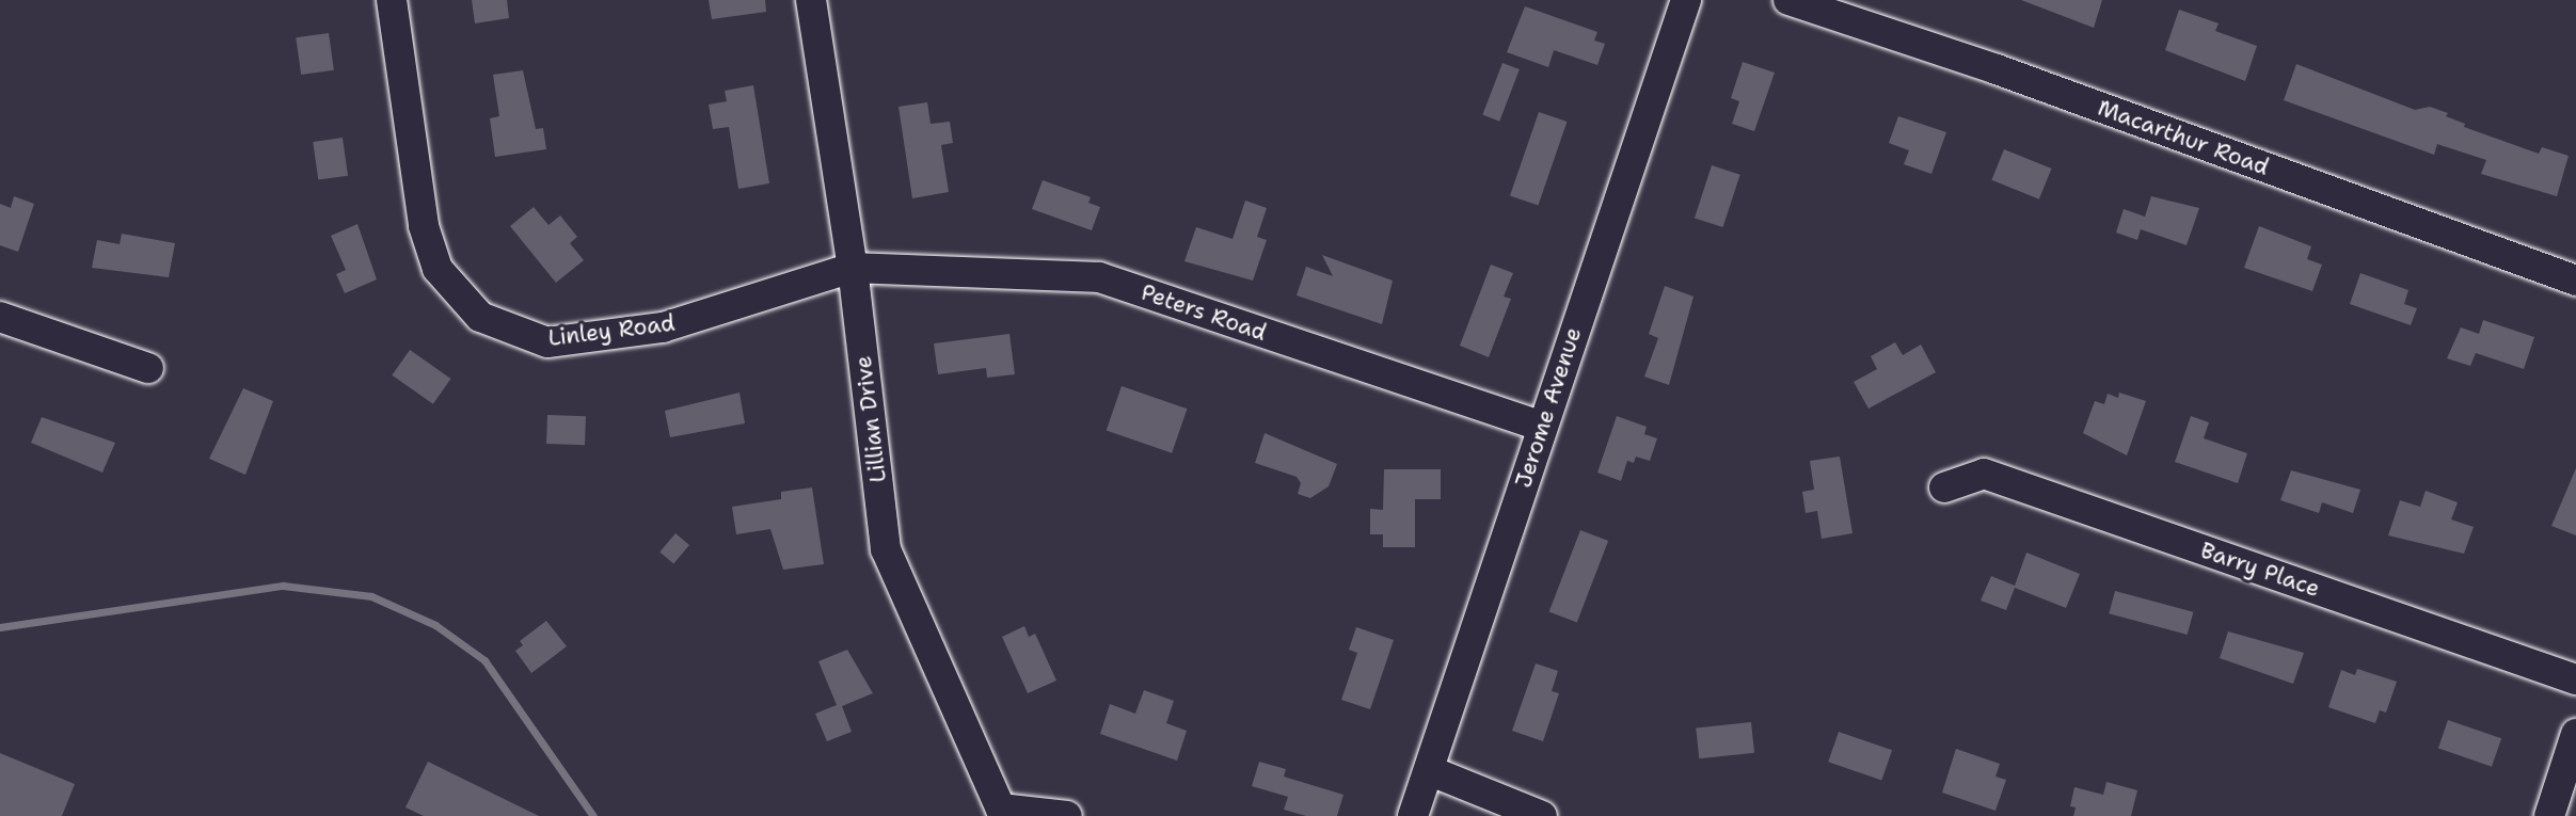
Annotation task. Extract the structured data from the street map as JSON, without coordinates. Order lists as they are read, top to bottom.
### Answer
{
  "streets": {
    "street": [
      "Macarthur Road",
      "Peters Road",
      "Linley Road",
      "Jerome Avenue",
      "Lillian Drive",
      "Barry Place"
    ]
  },
  "crossings": [
    ["Peters Road", "Linley Road"],
    ["Peters Road", "Jerome Avenue"],
    ["Peters Road", "Lillian Drive"],
    ["Linley Road", "Lillian Drive"]
  ]
}
